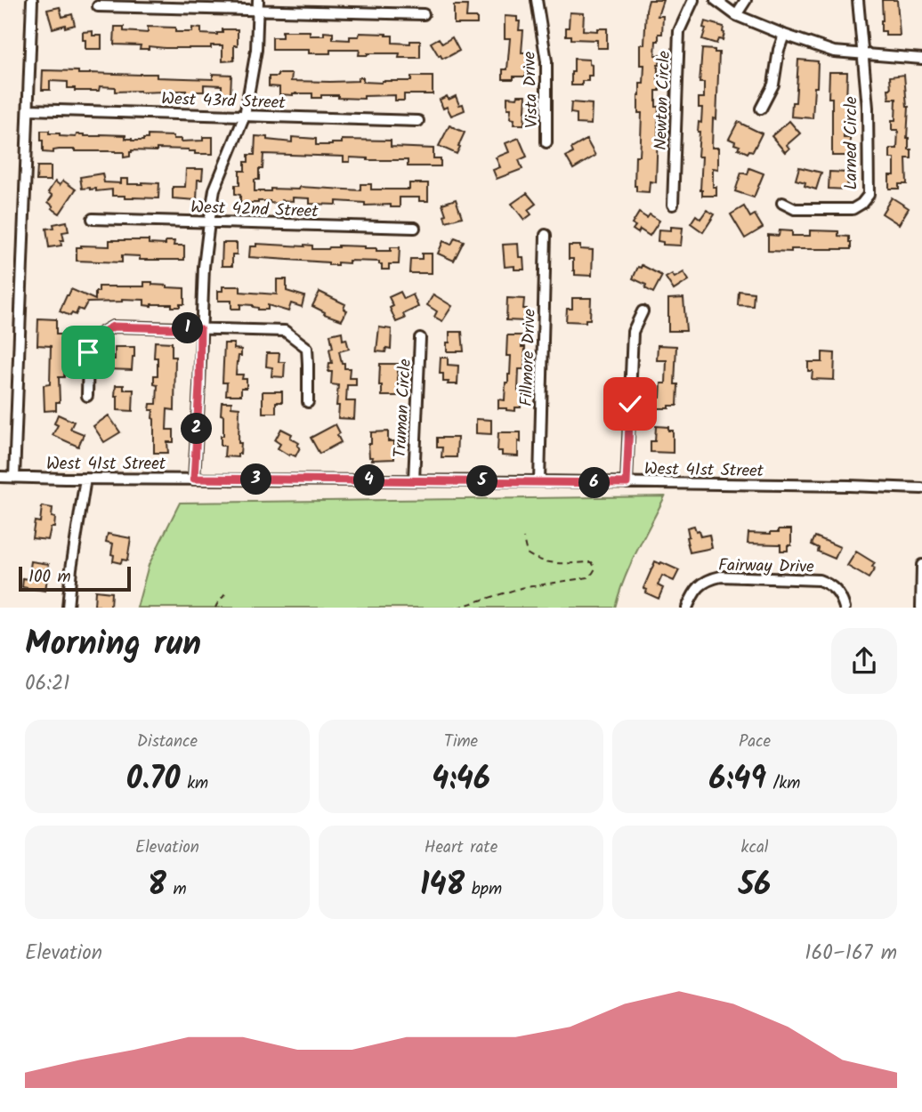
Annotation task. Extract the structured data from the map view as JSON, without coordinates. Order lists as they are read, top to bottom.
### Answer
{
  "streets": {
    "street": [
      "Vista Drive",
      "West 43rd Street",
      "Newton Circle",
      "Larned Circle",
      "West 42nd Street",
      "Fillmore Drive",
      "Truman Circle",
      "West 41st Street",
      "Fairway Drive"
    ]
  },
  "crossings": [
    ["Fillmore Drive", "West 41st Street"],
    ["Truman Circle", "West 41st Street"]
  ],
  "scale_bar": "100 m",
  "page": {
    "pins": [
      "1",
      "2",
      "3",
      "4",
      "5",
      "6"
    ],
    "scale": "100 m",
    "heading": ["Morning run", "06:21"],
    "stats": [
      ["Distance", "0.70 km"],
      ["Time", "4:46"],
      ["Pace", "6:49 /km"],
      ["Elevation", "8 m"],
      ["Heart rate", "148 bpm"],
      ["kcal", "56"]
    ],
    "chart": ["Elevation", "160–167 m"]
  }
}
